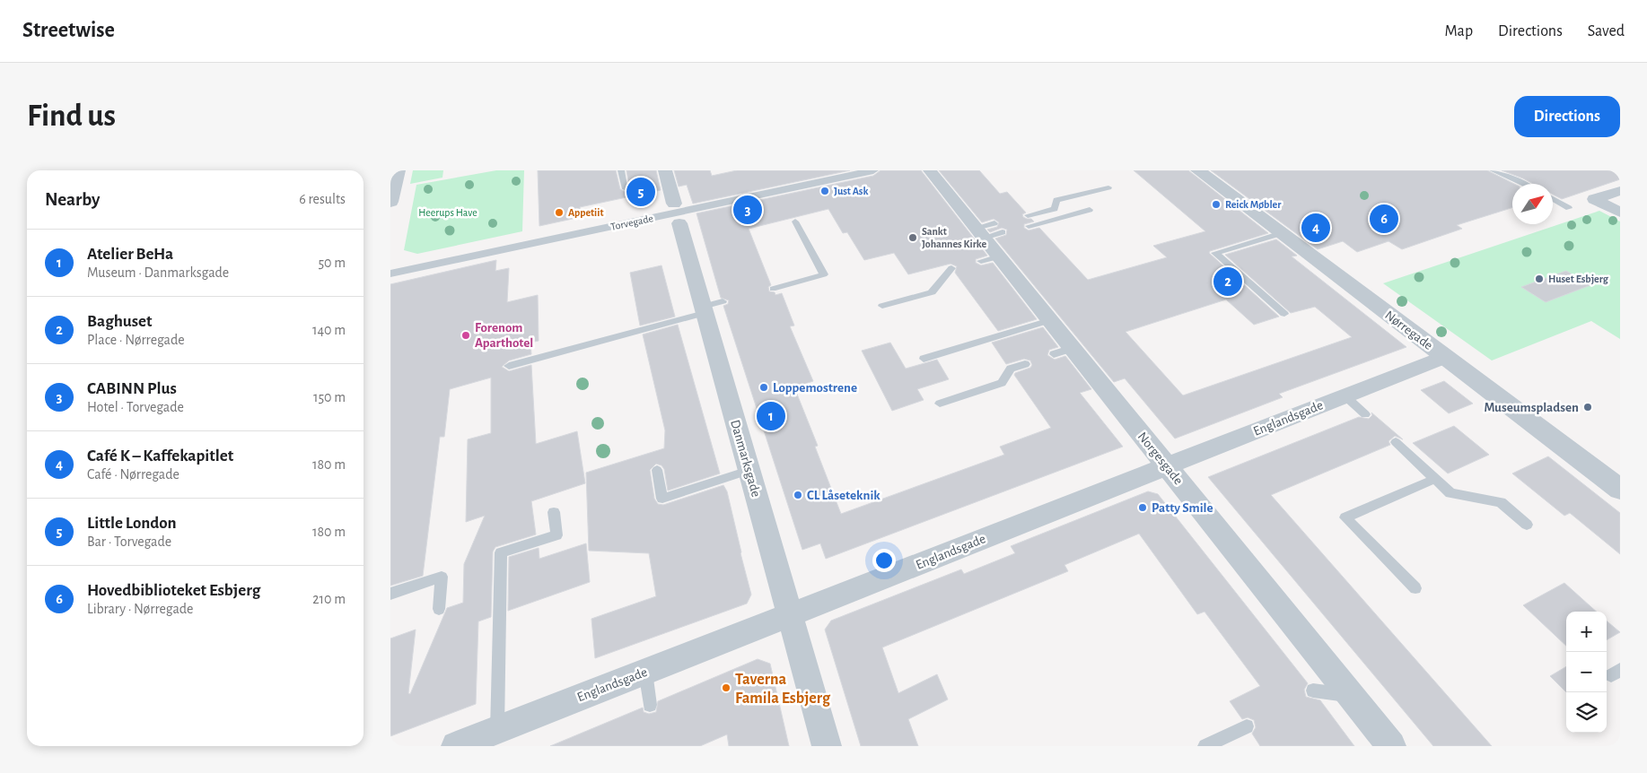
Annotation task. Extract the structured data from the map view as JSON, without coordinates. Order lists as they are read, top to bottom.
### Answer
{
  "streets": {
    "street": [
      "Torvegade",
      "Nørregade",
      "Englandsgade",
      "Danmarksgade",
      "Norgesgade"
    ]
  },
  "crossings": [
    ["Torvegade", "Danmarksgade"],
    ["Nørregade", "Englandsgade"],
    ["Englandsgade", "Danmarksgade"],
    ["Englandsgade", "Norgesgade"]
  ],
  "parks": ["Heerups Have"],
  "places": [
    "Just Ask",
    "Reick Møbler",
    "Appetiit",
    "Sankt Johannes Kirke",
    "Huset Esbjerg",
    "Forenom Aparthotel",
    "Loppemostrene",
    "Museumspladsen",
    "CL Låseteknik",
    "Patty Smile",
    "Taverna Famila Esbjerg"
  ],
  "north": "top right",
  "page": {
    "header": "Streetwise",
    "nav": ["Map", "Directions", "Saved"],
    "buttons": "Directions",
    "title": "Find us",
    "heading": ["Nearby", "6 results"],
    "pins": [
      "5",
      "3",
      "6",
      "4",
      "2",
      "1"
    ],
    "list": [
      {
        "mark": "1",
        "name": "Atelier BeHa",
        "note": "Museum · Danmarksgade",
        "value": "50 m"
      },
      {
        "mark": "2",
        "name": "Baghuset",
        "note": "Place · Nørregade",
        "value": "140 m"
      },
      {
        "mark": "3",
        "name": "CABINN Plus",
        "note": "Hotel · Torvegade",
        "value": "150 m"
      },
      {
        "mark": "4",
        "name": "Café K – Kaffekapitlet",
        "note": "Café · Nørregade",
        "value": "180 m"
      },
      {
        "mark": "5",
        "name": "Little London",
        "note": "Bar · Torvegade",
        "value": "180 m"
      },
      {
        "mark": "6",
        "name": "Hovedbiblioteket Esbjerg",
        "note": "Library · Nørregade",
        "value": "210 m"
      }
    ],
    "map_buttons": ["+", "−"]
  }
}
